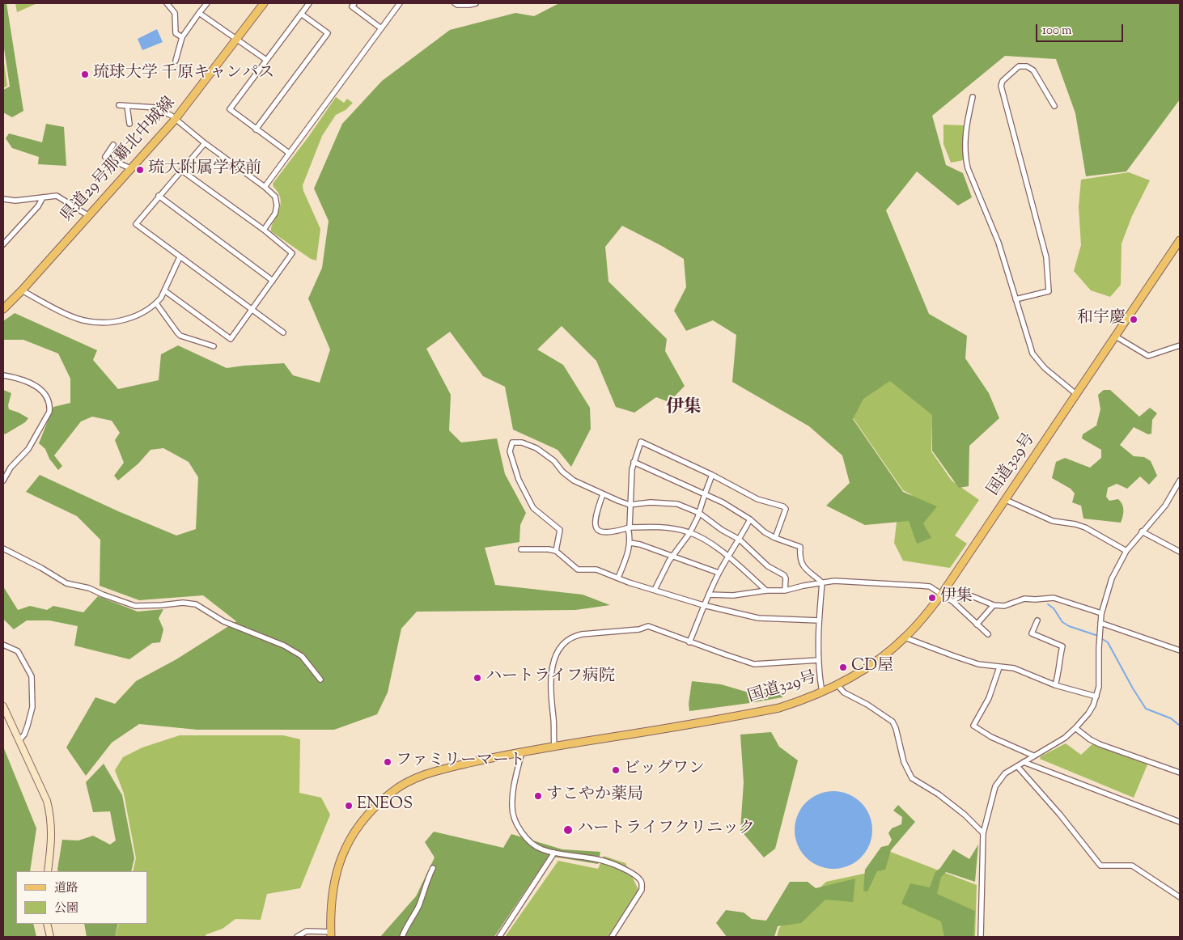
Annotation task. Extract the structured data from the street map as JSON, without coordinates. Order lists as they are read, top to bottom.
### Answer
{
  "streets": {
    "main road": ["県道29号那覇北中城線", "国道329号"]
  },
  "districts": ["伊集"],
  "places": [
    "琉球大学 千原キャンパス",
    "琉大附属学校前",
    "和宇慶",
    "伊集",
    "CD屋",
    "ハートライフ病院",
    "ファミリーマート",
    "ビッグワン",
    "すこやか薬局",
    "ENEOS",
    "ハートライフクリニック"
  ],
  "legend": ["道路", "公園"],
  "scale_bar": "100 m"
}
